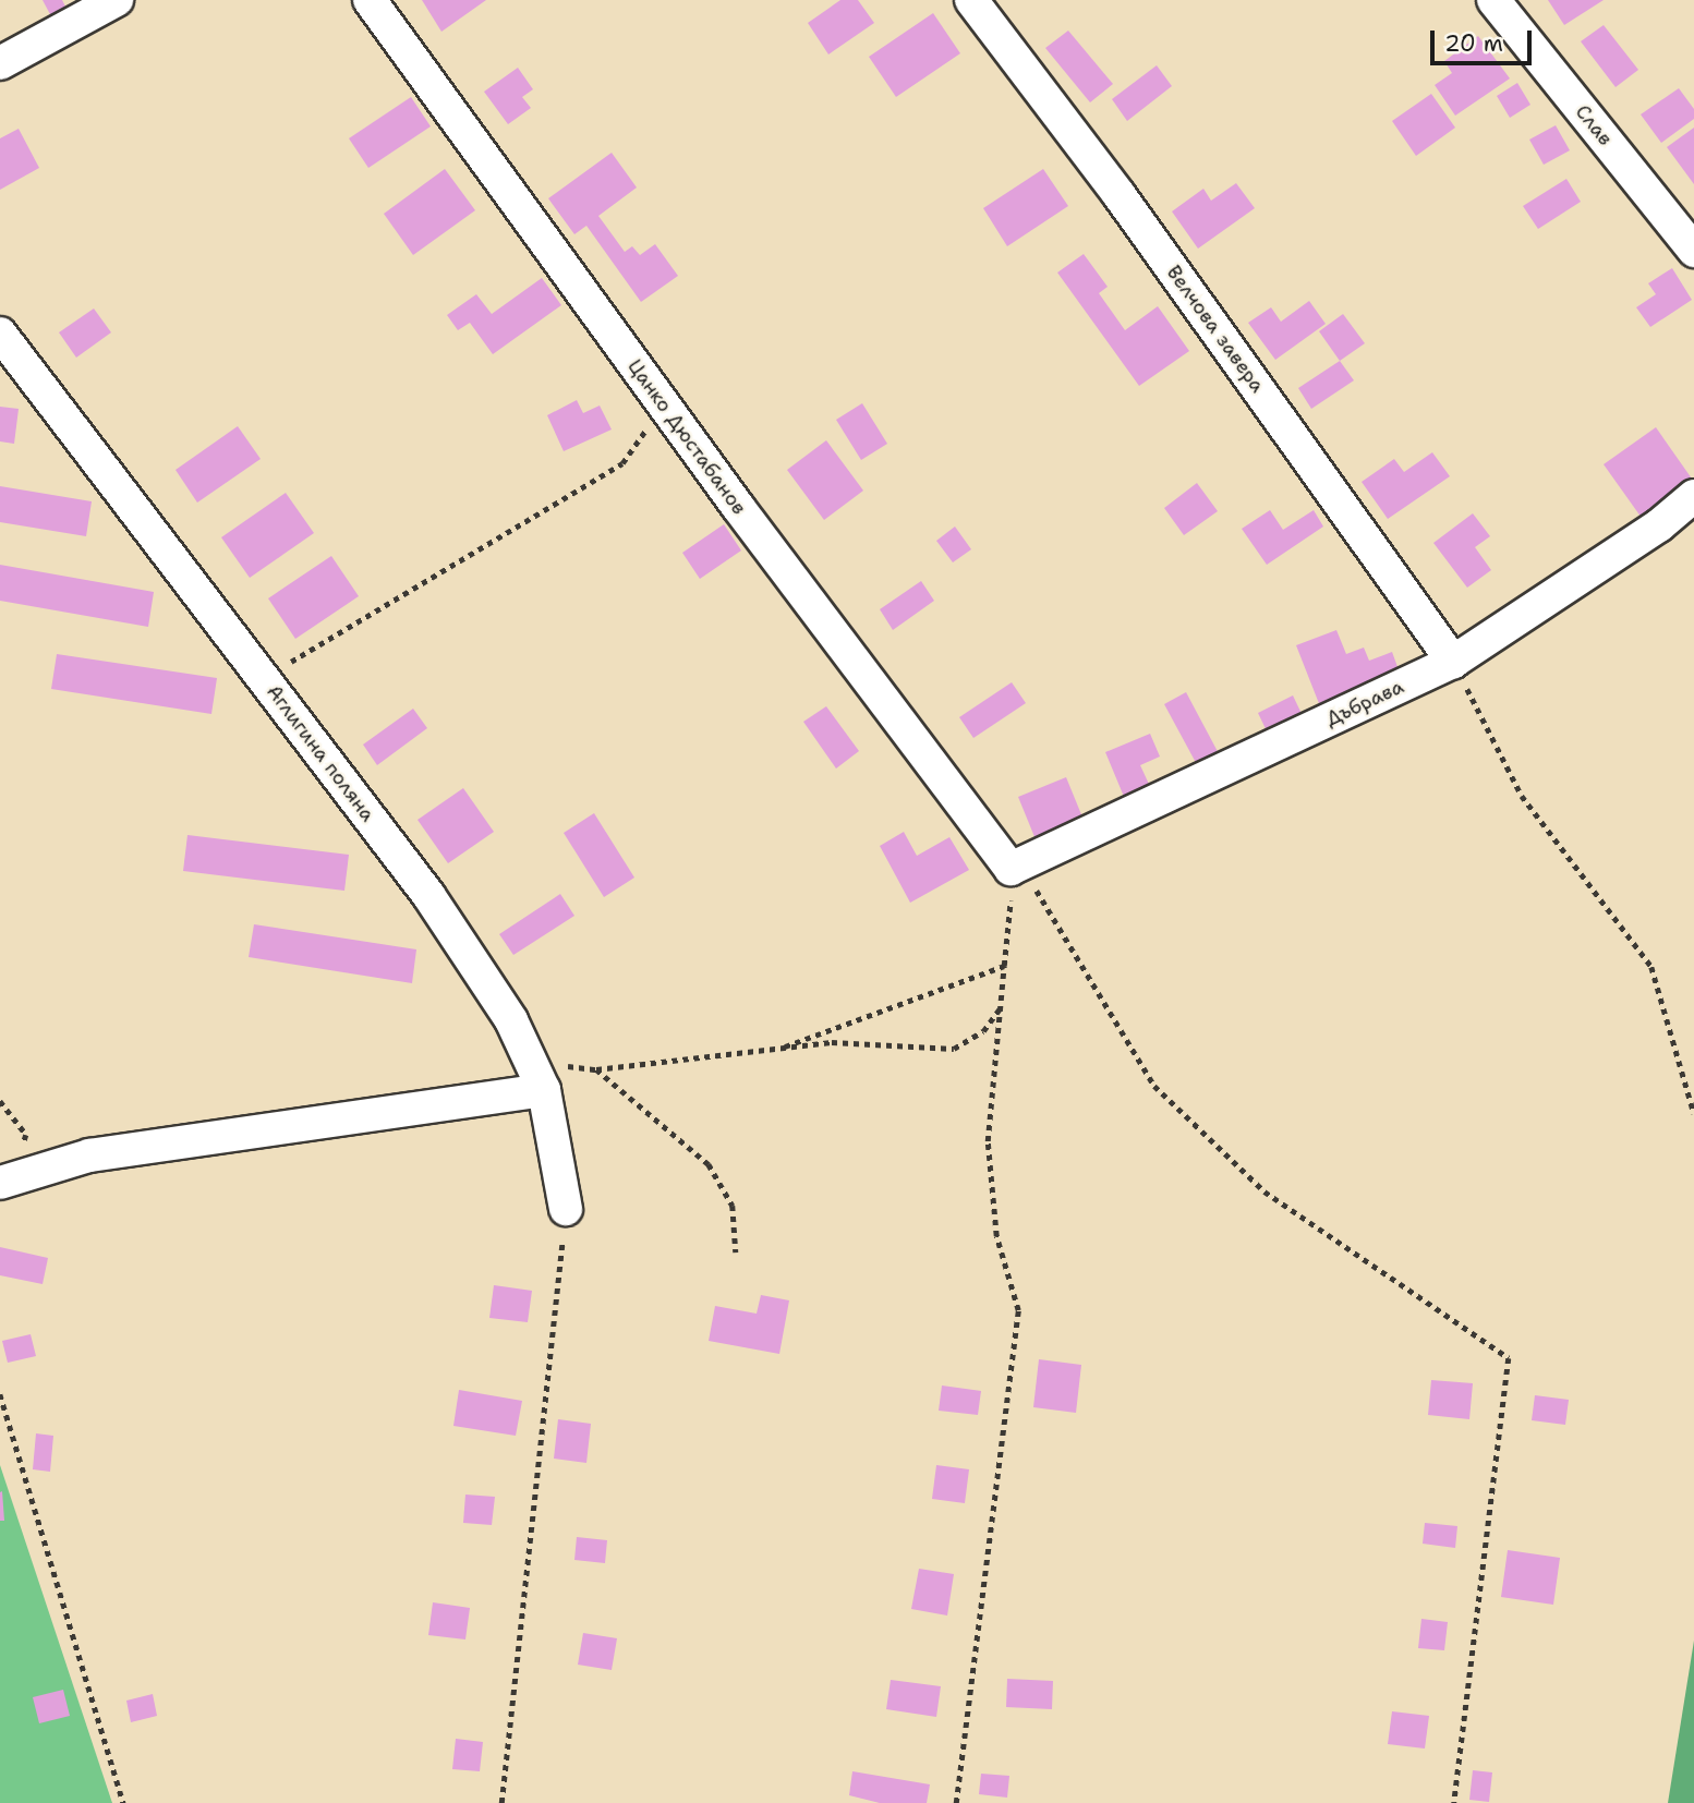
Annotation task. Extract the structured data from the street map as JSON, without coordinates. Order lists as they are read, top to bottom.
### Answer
{
  "streets": {
    "street": [
      "Слав",
      "Велчова завера",
      "Цанко Дюстабанов",
      "Дъбрава",
      "Аглигина поляна"
    ]
  },
  "crossings": [
    ["Велчова завера", "Дъбрава"],
    ["Цанко Дюстабанов", "Дъбрава"]
  ],
  "scale_bar": "20 m"
}
